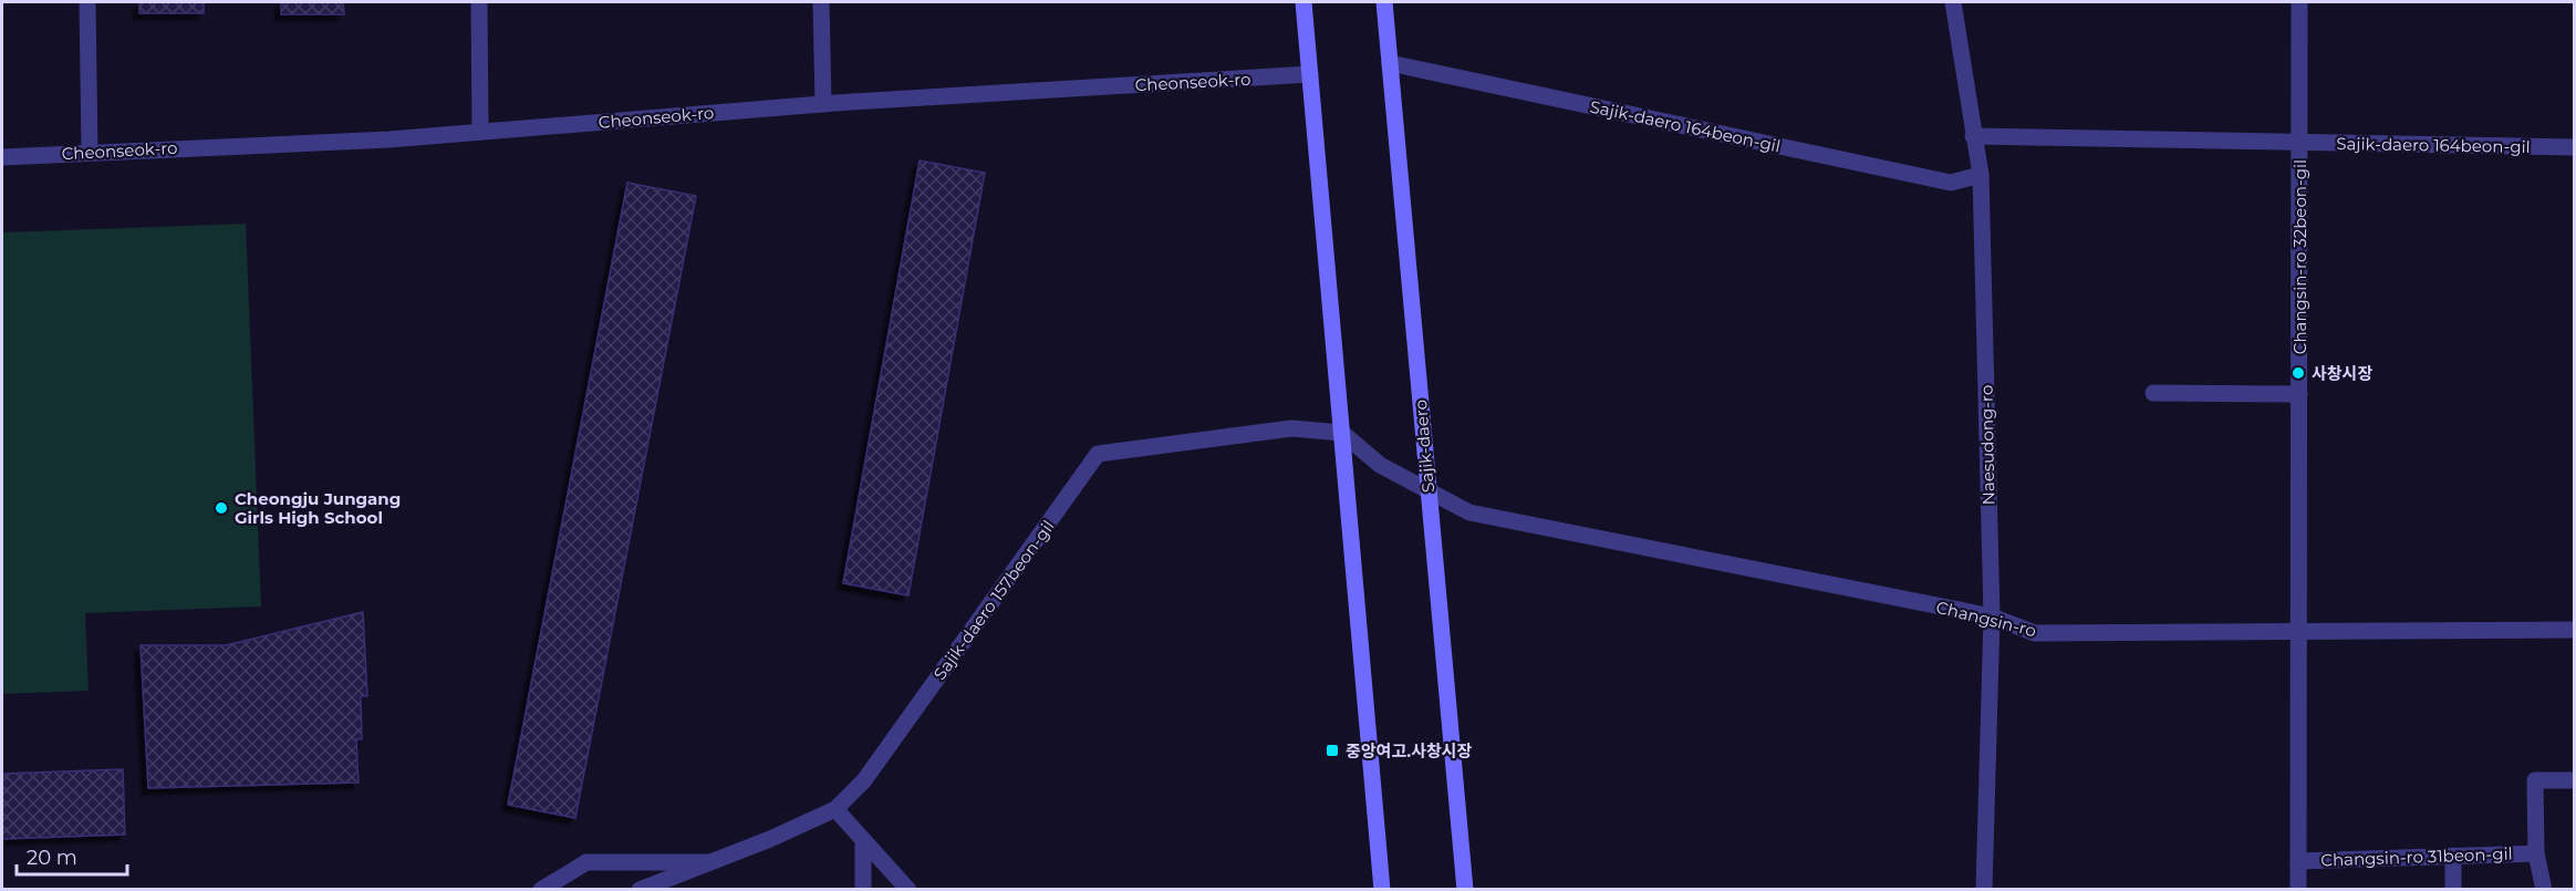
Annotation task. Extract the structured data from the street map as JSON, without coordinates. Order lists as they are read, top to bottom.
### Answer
{
  "streets": {
    "main road": ["Sajik-daero"],
    "street": [
      "Cheonseok-ro",
      "Sajik-daero 164beon-gil",
      "Changsin-ro 32beon-gil",
      "Naesudong-ro",
      "Sajik-daero 157beon-gil",
      "Changsin-ro",
      "Changsin-ro 31beon-gil"
    ]
  },
  "crossings": [
    ["Sajik-daero 164beon-gil", "Changsin-ro 32beon-gil"],
    ["Sajik-daero 164beon-gil", "Naesudong-ro"],
    ["Sajik-daero 164beon-gil", "Sajik-daero"],
    ["Changsin-ro 32beon-gil", "Changsin-ro"],
    ["Changsin-ro 32beon-gil", "Changsin-ro 31beon-gil"],
    ["Naesudong-ro", "Changsin-ro"],
    ["Sajik-daero", "Changsin-ro"],
    ["Sajik-daero 157beon-gil", "Changsin-ro"],
    ["Changsin-ro", "Changsin-ro 31beon-gil"]
  ],
  "places": {
    "other": ["사창시장", "Cheongju Jungang Girls High School"],
    "transit": ["중앙여고.사창시장"]
  },
  "scale_bar": "20 m"
}
